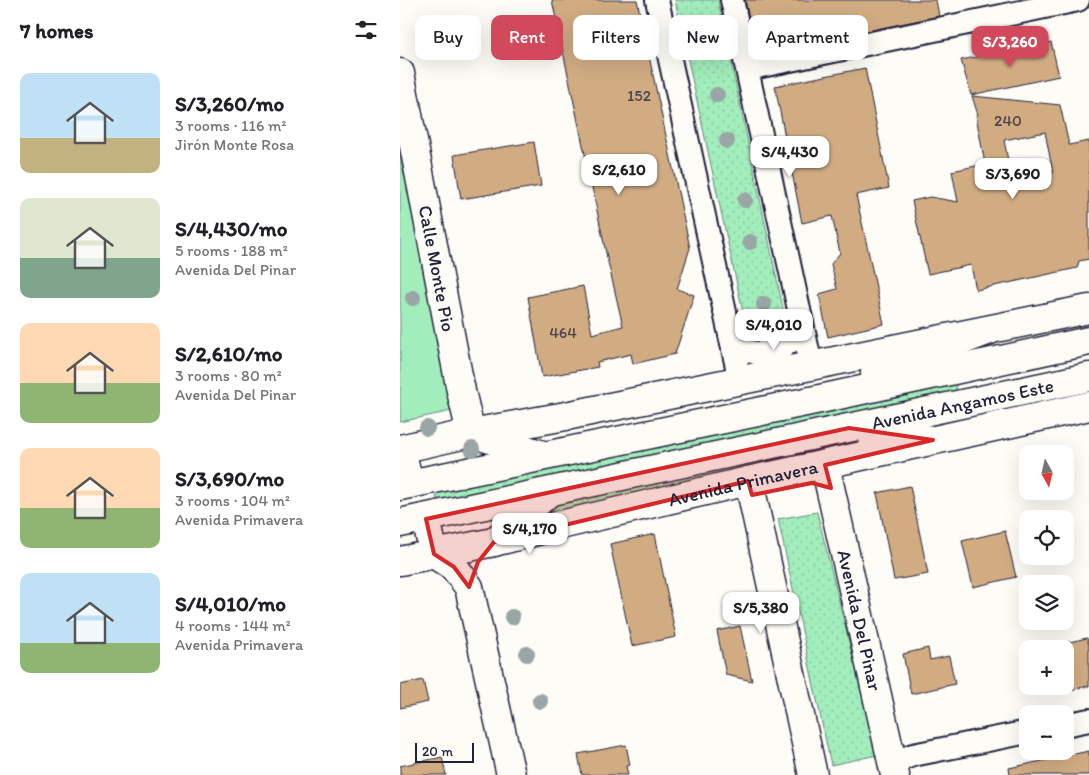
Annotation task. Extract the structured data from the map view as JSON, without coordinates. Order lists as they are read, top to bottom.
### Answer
{
  "streets": {
    "main road": [
      "Calle Monte Pio",
      "Avenida Angamos Este",
      "Avenida Primavera",
      "Avenida Del Pinar"
    ]
  },
  "crossings": [
    ["Avenida Angamos Este", "Avenida Primavera"],
    ["Avenida Primavera", "Avenida Del Pinar"]
  ],
  "house_numbers": ["152", "240", "464"],
  "scale_bar": "20 m",
  "north": "bottom",
  "page": {
    "heading": "7 homes",
    "chip": [
      "Buy",
      "Rent",
      "Filters",
      "New",
      "Apartment"
    ],
    "price": [
      "S/3,260",
      "S/4,430",
      "S/2,610",
      "S/3,690",
      "S/4,010",
      "S/4,170",
      "S/5,380"
    ],
    "list": [
      {
        "name": "S/3,260/mo",
        "note": "3 rooms · 116 m² · Jirón Monte Rosa"
      },
      {
        "name": "S/4,430/mo",
        "note": "5 rooms · 188 m² · Avenida Del Pinar"
      },
      {
        "name": "S/2,610/mo",
        "note": "3 rooms · 80 m² · Avenida Del Pinar"
      },
      {
        "name": "S/3,690/mo",
        "note": "3 rooms · 104 m² · Avenida Primavera"
      },
      {
        "name": "S/4,010/mo",
        "note": "4 rooms · 144 m² · Avenida Primavera"
      }
    ],
    "map_buttons": ["+", "−"],
    "scale": "20 m"
  }
}
